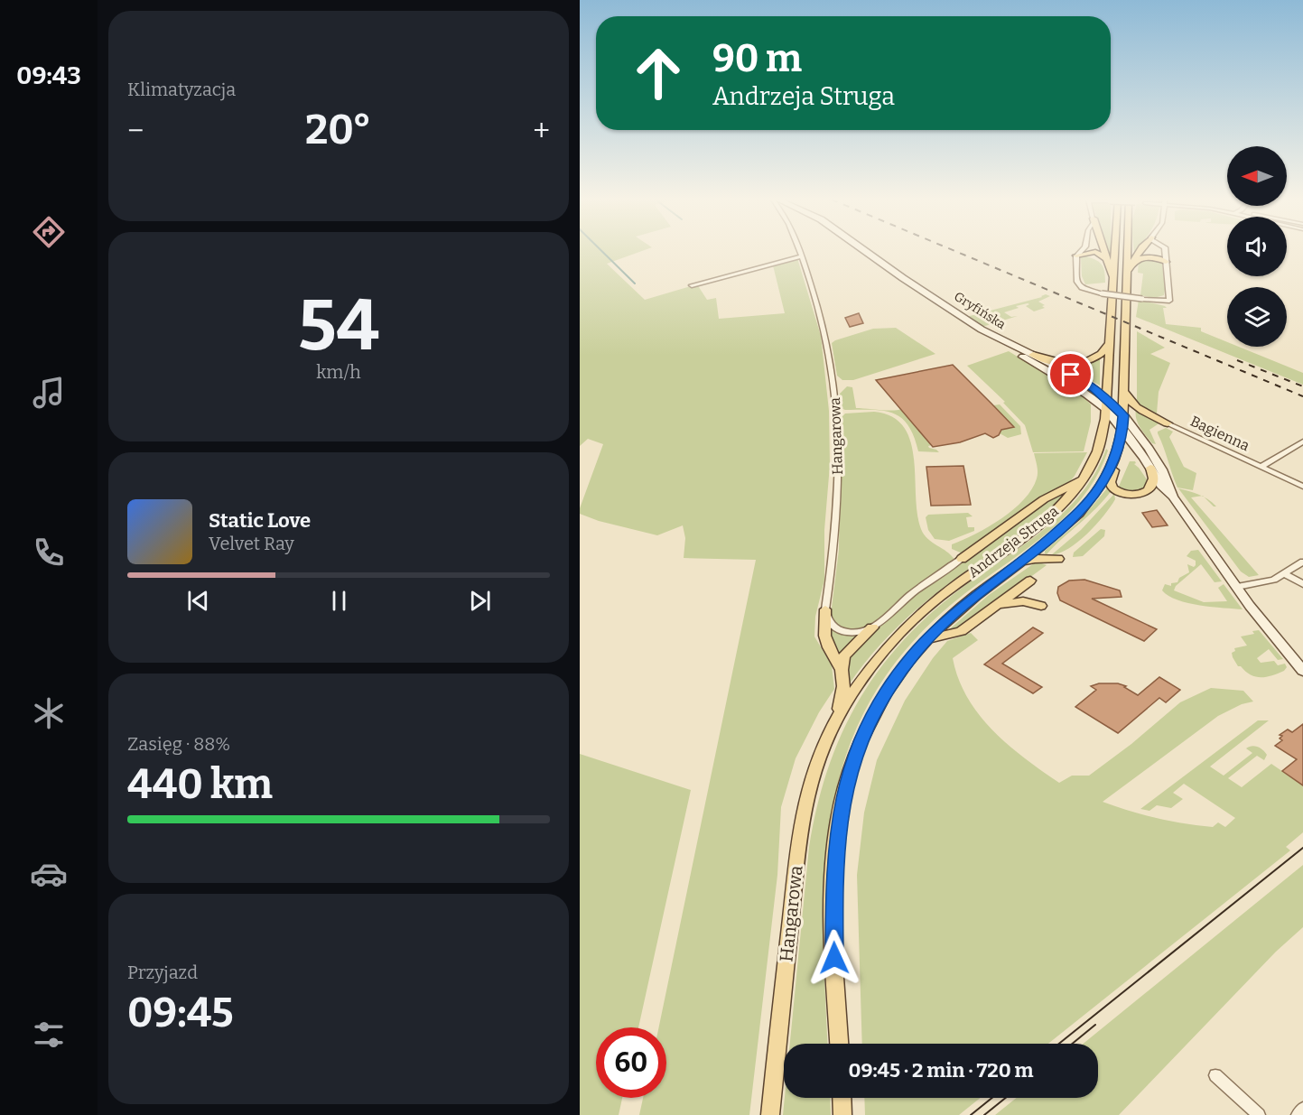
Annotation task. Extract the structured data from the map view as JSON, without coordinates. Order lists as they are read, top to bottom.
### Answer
{
  "streets": {
    "main road": ["Hangarowa", "Andrzeja Struga"],
    "street": ["Gryfińska", "Bagienna"]
  },
  "crossings": [
    ["Gryfińska", "Andrzeja Struga"],
    ["Hangarowa", "Andrzeja Struga"]
  ],
  "north": "left",
  "page": {
    "tabs": "09:43",
    "tile": [
      "Klimatyzacja",
      ["54", "km/h"],
      ["Zasięg · 88%", "440 km"],
      ["Przyjazd", "09:45"]
    ],
    "turn": ["90 m", "Andrzeja Struga"],
    "heat": ["−", "20°", "+"],
    "song": ["Static Love", "Velvet Ray"],
    "limit": "60",
    "trip": "09:45 · 2 min · 720 m"
  }
}
